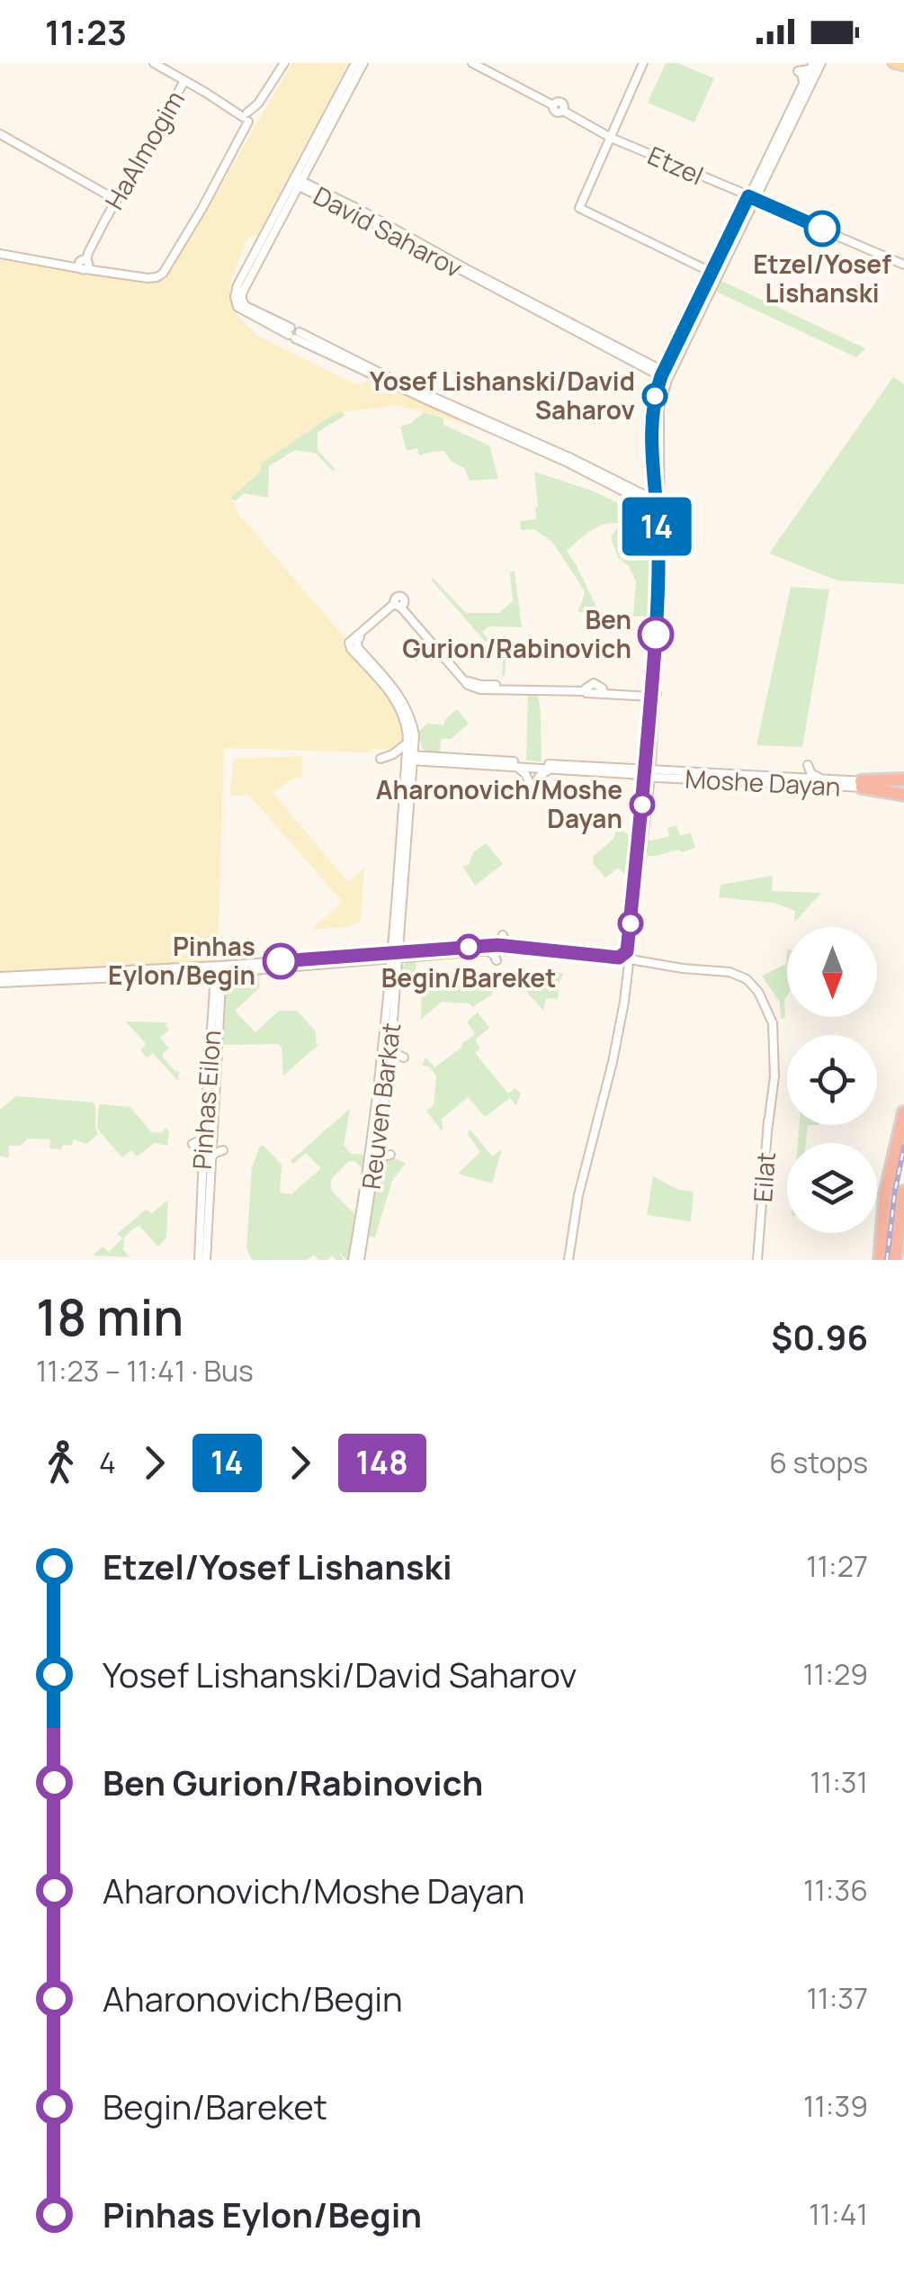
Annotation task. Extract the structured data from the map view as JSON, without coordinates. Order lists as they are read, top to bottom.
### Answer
{
  "streets": {
    "street": [
      "HaAlmogim",
      "Etzel",
      "David Saharov",
      "Moshe Dayan",
      "Pinhas Eilon",
      "Reuven Barkat",
      "Eilat"
    ]
  },
  "places": [
    "Etzel/Yosef Lishanski",
    "Yosef Lishanski/David Saharov",
    "Ben Gurion/Rabinovich",
    "Aharonovich/Moshe Dayan",
    "Begin/Bareket",
    "Pinhas Eylon/Begin"
  ],
  "lines": ["bus line 14", "bus line 148"],
  "north": "bottom",
  "page": {
    "status": "11:23",
    "on_map": "14",
    "heading": ["18 min", "11:23 – 11:41 · Bus", "$0.96"],
    "legs": [
      "4",
      "14",
      "148",
      "6 stops"
    ],
    "list": [
      {
        "name": "Etzel/Yosef Lishanski",
        "value": "11:27"
      },
      {
        "name": "Yosef Lishanski/David Saharov",
        "value": "11:29"
      },
      {
        "name": "Ben Gurion/Rabinovich",
        "value": "11:31"
      },
      {
        "name": "Aharonovich/Moshe Dayan",
        "value": "11:36"
      },
      {
        "name": "Aharonovich/Begin",
        "value": "11:37"
      },
      {
        "name": "Begin/Bareket",
        "value": "11:39"
      },
      {
        "name": "Pinhas Eylon/Begin",
        "value": "11:41"
      }
    ]
  }
}
